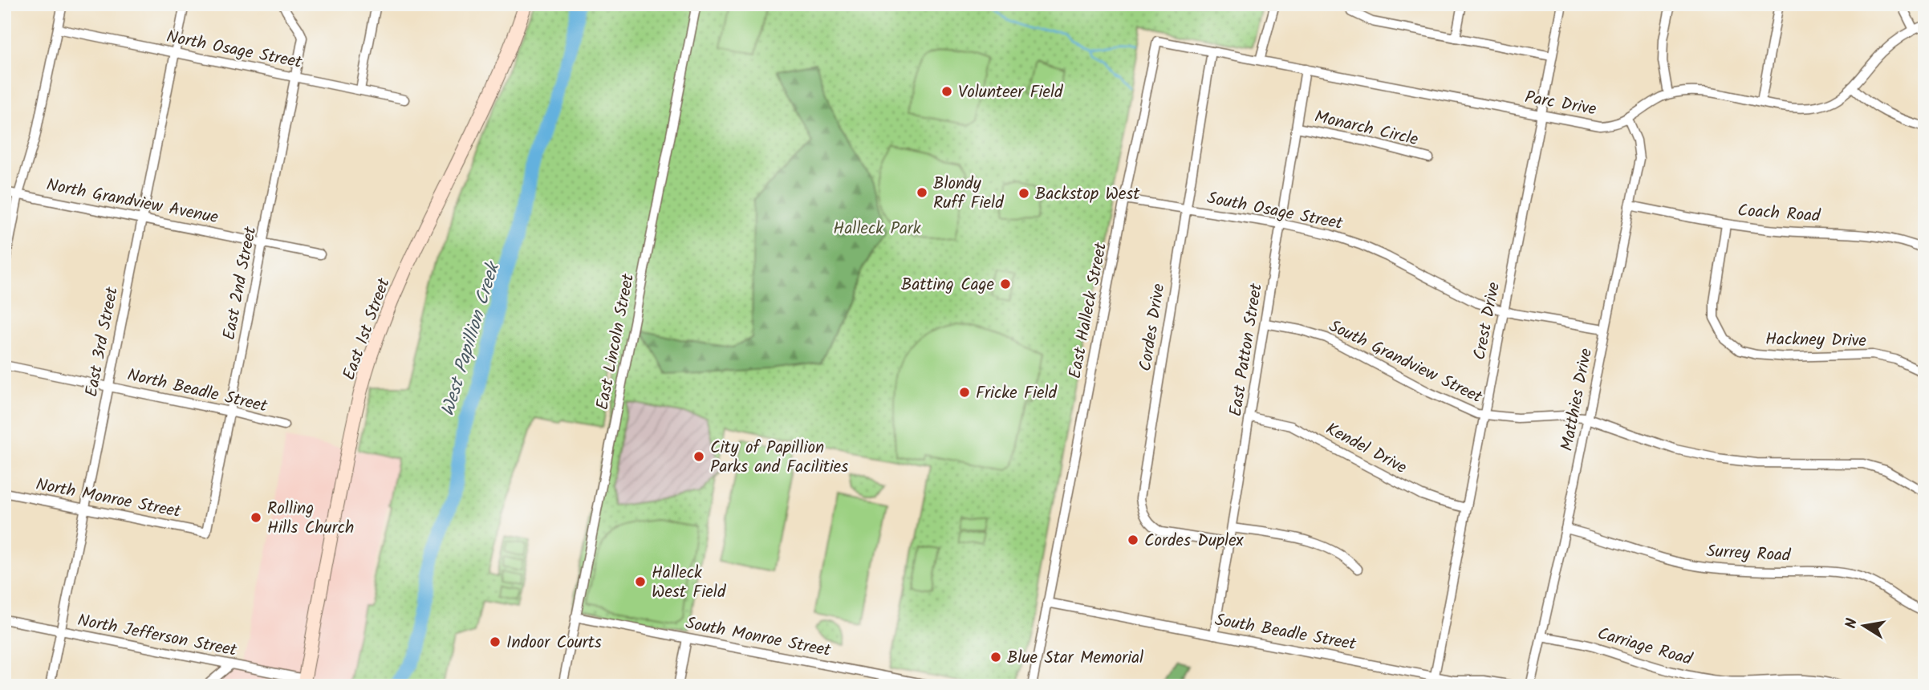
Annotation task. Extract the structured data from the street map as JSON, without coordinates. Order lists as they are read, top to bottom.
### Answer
{
  "streets": {
    "main road": ["East 1st Street"],
    "street": [
      "North Osage Street",
      "Parc Drive",
      "Monarch Circle",
      "North Grandview Avenue",
      "South Osage Street",
      "Coach Road",
      "East 2nd Street",
      "East Halleck Street",
      "Crest Drive",
      "Cordes Drive",
      "Hackney Drive",
      "East 3rd Street",
      "East Lincoln Street",
      "East Patton Street",
      "South Grandview Street",
      "North Beadle Street",
      "Matthies Drive",
      "Kendel Drive",
      "North Monroe Street",
      "Surrey Road",
      "South Beadle Street",
      "North Jefferson Street",
      "South Monroe Street",
      "Carriage Road"
    ]
  },
  "crossings": [
    ["North Osage Street", "East 2nd Street"],
    ["North Osage Street", "East 3rd Street"],
    ["Parc Drive", "East Halleck Street"],
    ["Parc Drive", "Crest Drive"],
    ["Parc Drive", "Cordes Drive"],
    ["Parc Drive", "East Patton Street"],
    ["Parc Drive", "Matthies Drive"],
    ["Monarch Circle", "East Patton Street"],
    ["North Grandview Avenue", "East 2nd Street"],
    ["North Grandview Avenue", "East 3rd Street"],
    ["South Osage Street", "East Halleck Street"],
    ["South Osage Street", "Crest Drive"],
    ["South Osage Street", "Cordes Drive"],
    ["South Osage Street", "East Patton Street"],
    ["South Osage Street", "Matthies Drive"],
    ["Coach Road", "Hackney Drive"],
    ["Coach Road", "Matthies Drive"],
    ["East 2nd Street", "North Beadle Street"],
    ["East 2nd Street", "North Monroe Street"],
    ["East Halleck Street", "South Beadle Street"],
    ["Crest Drive", "South Grandview Street"],
    ["Crest Drive", "Kendel Drive"],
    ["Crest Drive", "South Beadle Street"],
    ["Cordes Drive", "East Patton Street"],
    ["East 1st Street", "North Jefferson Street"],
    ["East 3rd Street", "North Beadle Street"],
    ["East 3rd Street", "North Monroe Street"],
    ["East 3rd Street", "North Jefferson Street"],
    ["East Lincoln Street", "South Monroe Street"],
    ["East Patton Street", "South Grandview Street"],
    ["East Patton Street", "Kendel Drive"],
    ["East Patton Street", "South Beadle Street"],
    ["South Grandview Street", "Matthies Drive"],
    ["Matthies Drive", "Surrey Road"],
    ["Matthies Drive", "Carriage Road"]
  ],
  "water": ["West Papillion Creek"],
  "parks": ["Halleck Park"],
  "places": [
    "Volunteer Field",
    "Blondy Ruff Field",
    "Backstop West",
    "Batting Cage",
    "Fricke Field",
    "City of Papillion Parks and Facilities",
    "Rolling Hills Church",
    "Cordes Duplex",
    "Halleck West Field",
    "Indoor Courts",
    "Blue Star Memorial"
  ],
  "north": "left"
}
